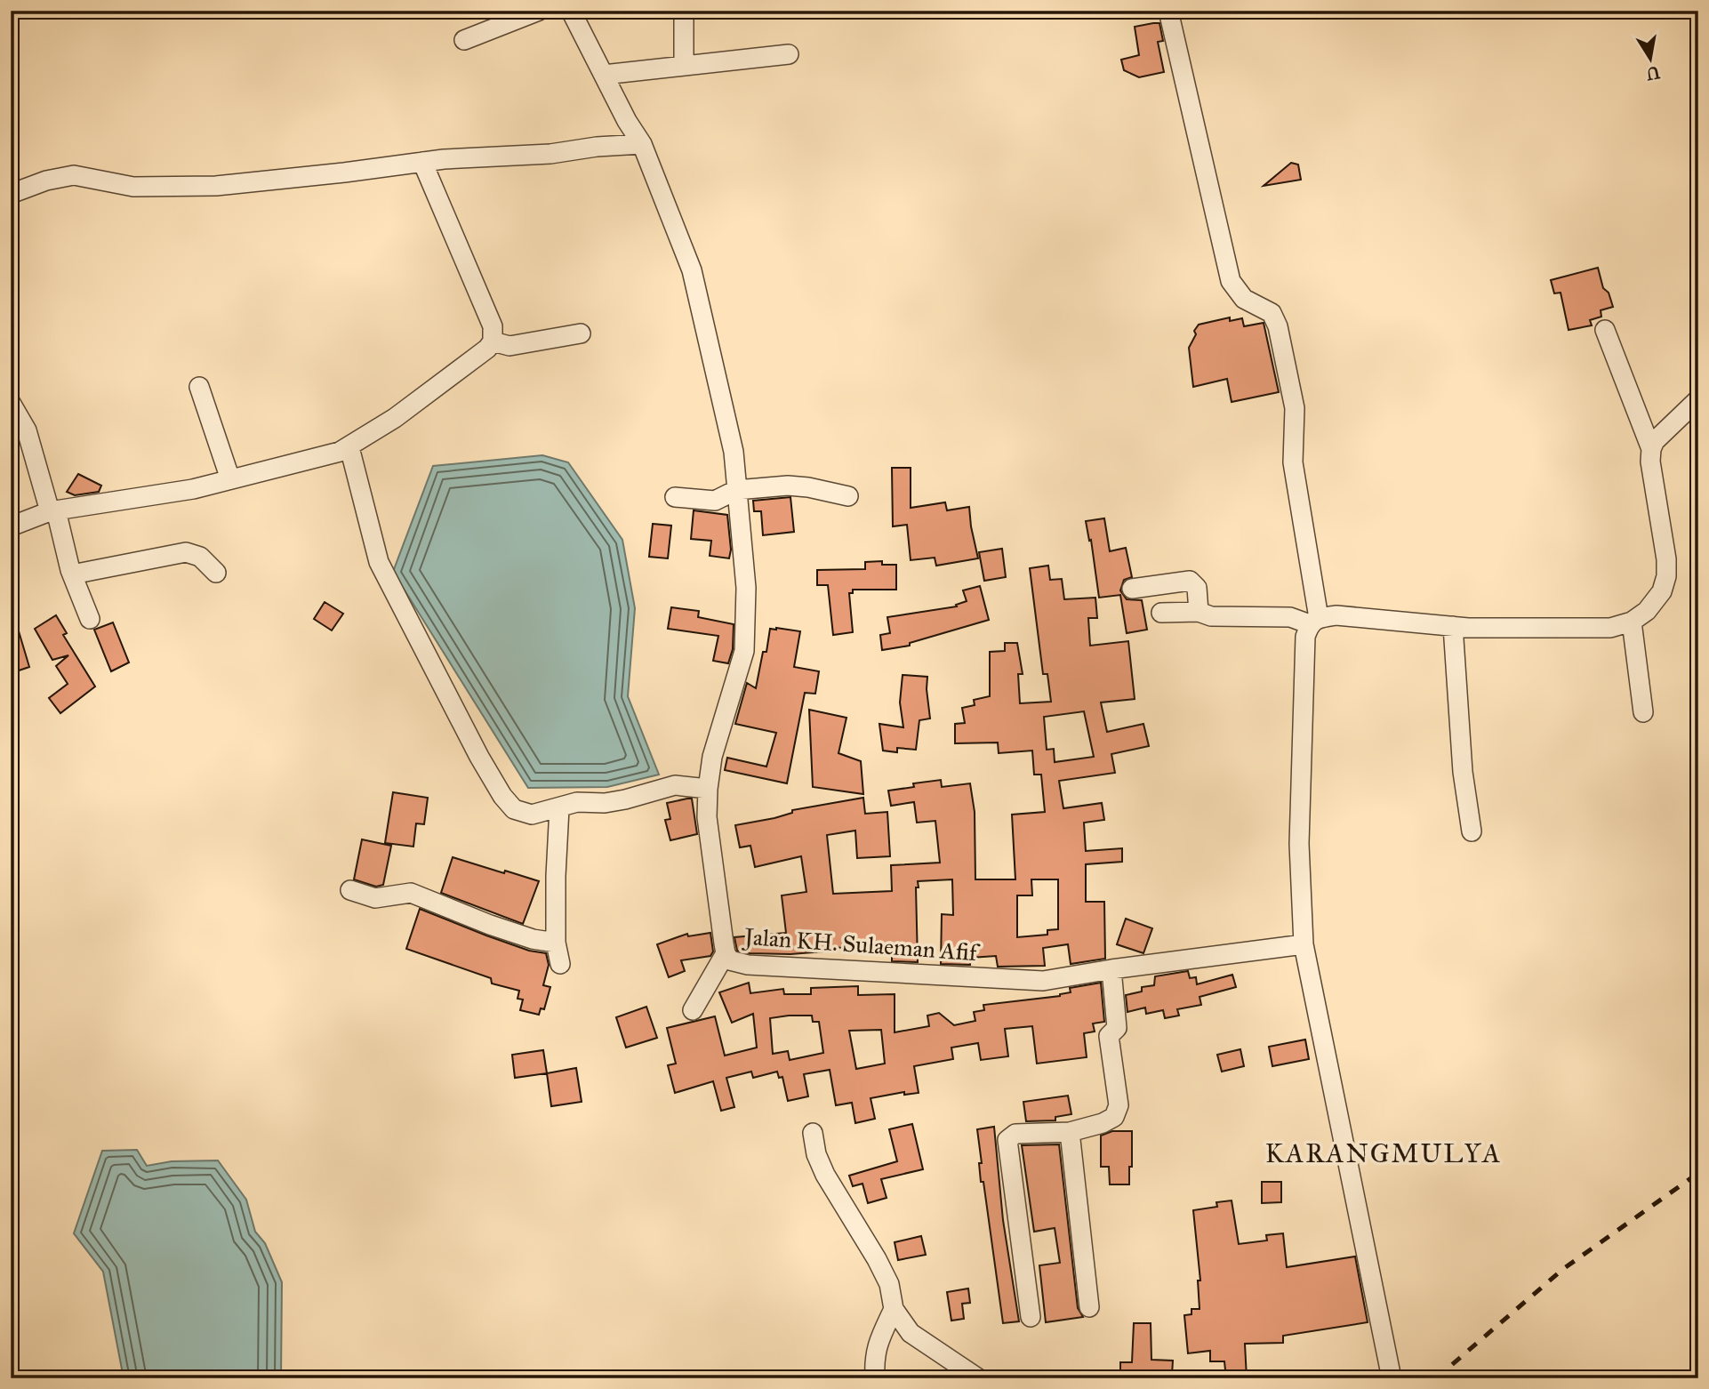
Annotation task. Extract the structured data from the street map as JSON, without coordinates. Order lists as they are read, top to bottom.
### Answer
{
  "streets": {
    "street": ["Jalan KH. Sulaeman Afif"]
  },
  "districts": ["KARANGMULYA"],
  "north": "bottom"
}
